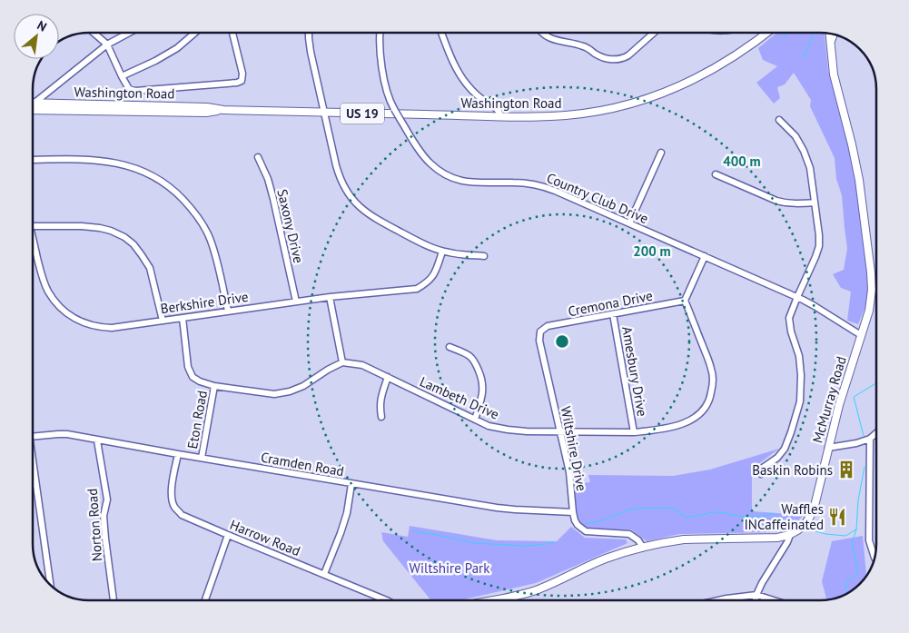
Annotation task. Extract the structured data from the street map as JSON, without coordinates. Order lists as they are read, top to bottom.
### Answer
{
  "streets": {
    "main road": ["Washington Road", "US 19", "McMurray Road"],
    "street": [
      "Country Club Drive",
      "Saxony Drive",
      "Berkshire Drive",
      "Cremona Drive",
      "Amesbury Drive",
      "Lambeth Drive",
      "Eton Road",
      "Wiltshire Drive",
      "Cramden Road",
      "Norton Road",
      "Harrow Road"
    ]
  },
  "crossings": [
    ["Country Club Drive", "McMurray Road"],
    ["Saxony Drive", "Berkshire Drive"],
    ["Cremona Drive", "Amesbury Drive"],
    ["Cremona Drive", "Lambeth Drive"],
    ["Cremona Drive", "Wiltshire Drive"],
    ["Amesbury Drive", "Lambeth Drive"],
    ["Lambeth Drive", "Wiltshire Drive"],
    ["Eton Road", "Cramden Road"],
    ["Wiltshire Drive", "Cramden Road"],
    ["Cramden Road", "Norton Road"],
    ["Cramden Road", "Harrow Road"]
  ],
  "parks": ["Wiltshire Park"],
  "places": {
    "building": ["Baskin Robins"],
    "restaurant": ["Waffles INCaffeinated"]
  },
  "north": "top right",
  "rings": ["400 m", "200 m"]
}
